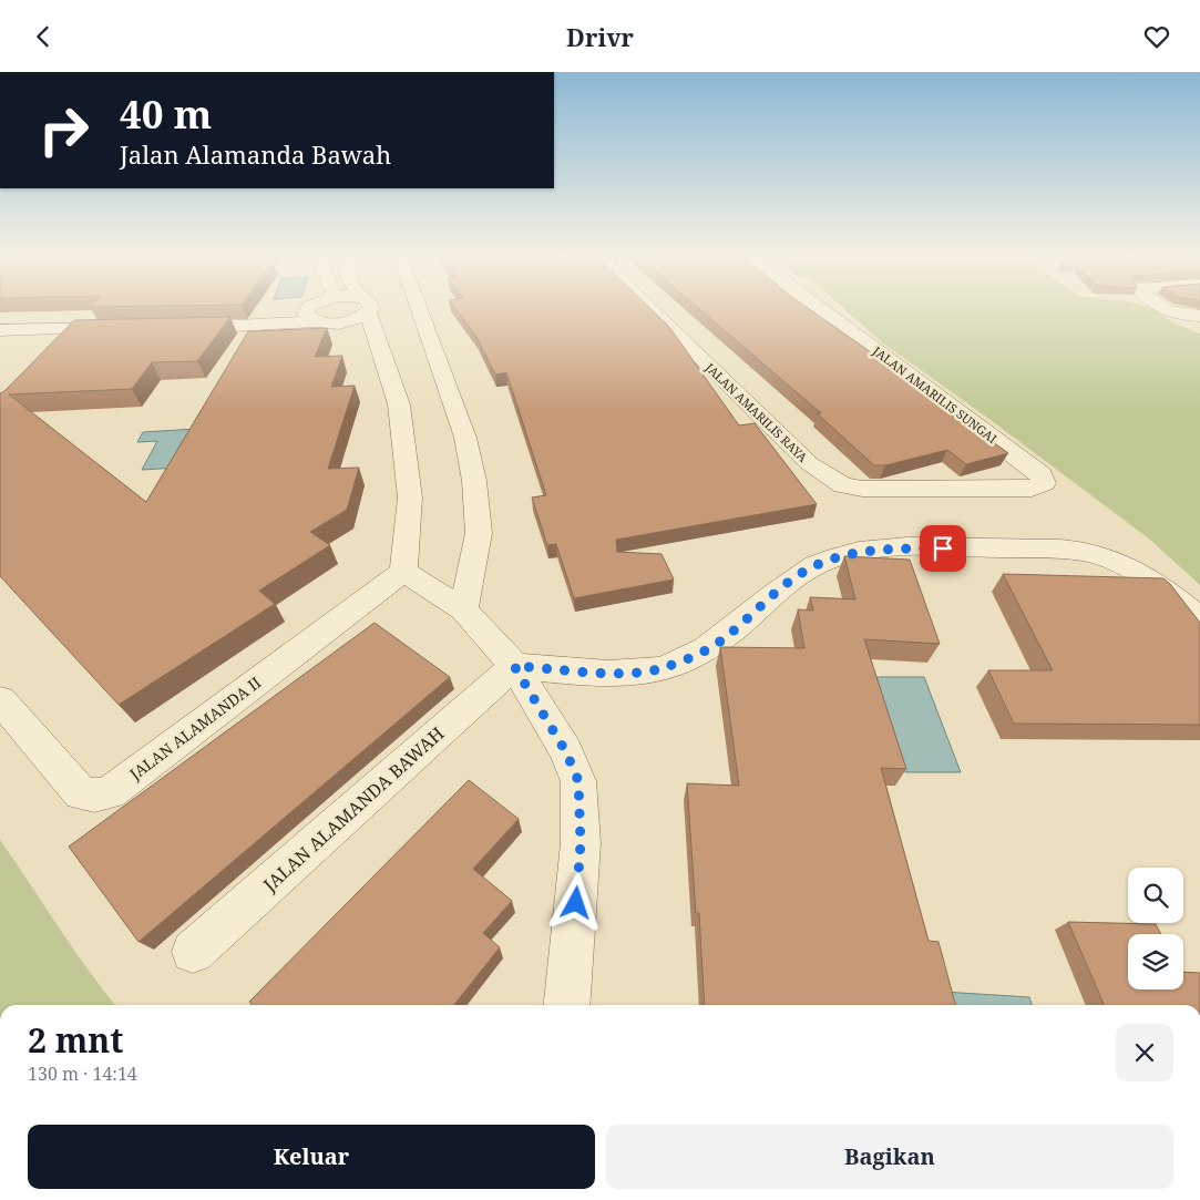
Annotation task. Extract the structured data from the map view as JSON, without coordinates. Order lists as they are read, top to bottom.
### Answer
{
  "streets": {
    "street": [
      "JALAN AMARILIS SUNGAI",
      "JALAN AMARILIS RAYA",
      "JALAN ALAMANDA II",
      "JALAN ALAMANDA BAWAH"
    ]
  },
  "crossings": [
    ["JALAN AMARILIS SUNGAI", "JALAN AMARILIS RAYA"]
  ],
  "page": {
    "header": "Drivr",
    "turn": ["40 m", "Jalan Alamanda Bawah"],
    "heading": ["2 mnt", "130 m · 14:14"],
    "buttons": ["Keluar", "Bagikan"]
  }
}
